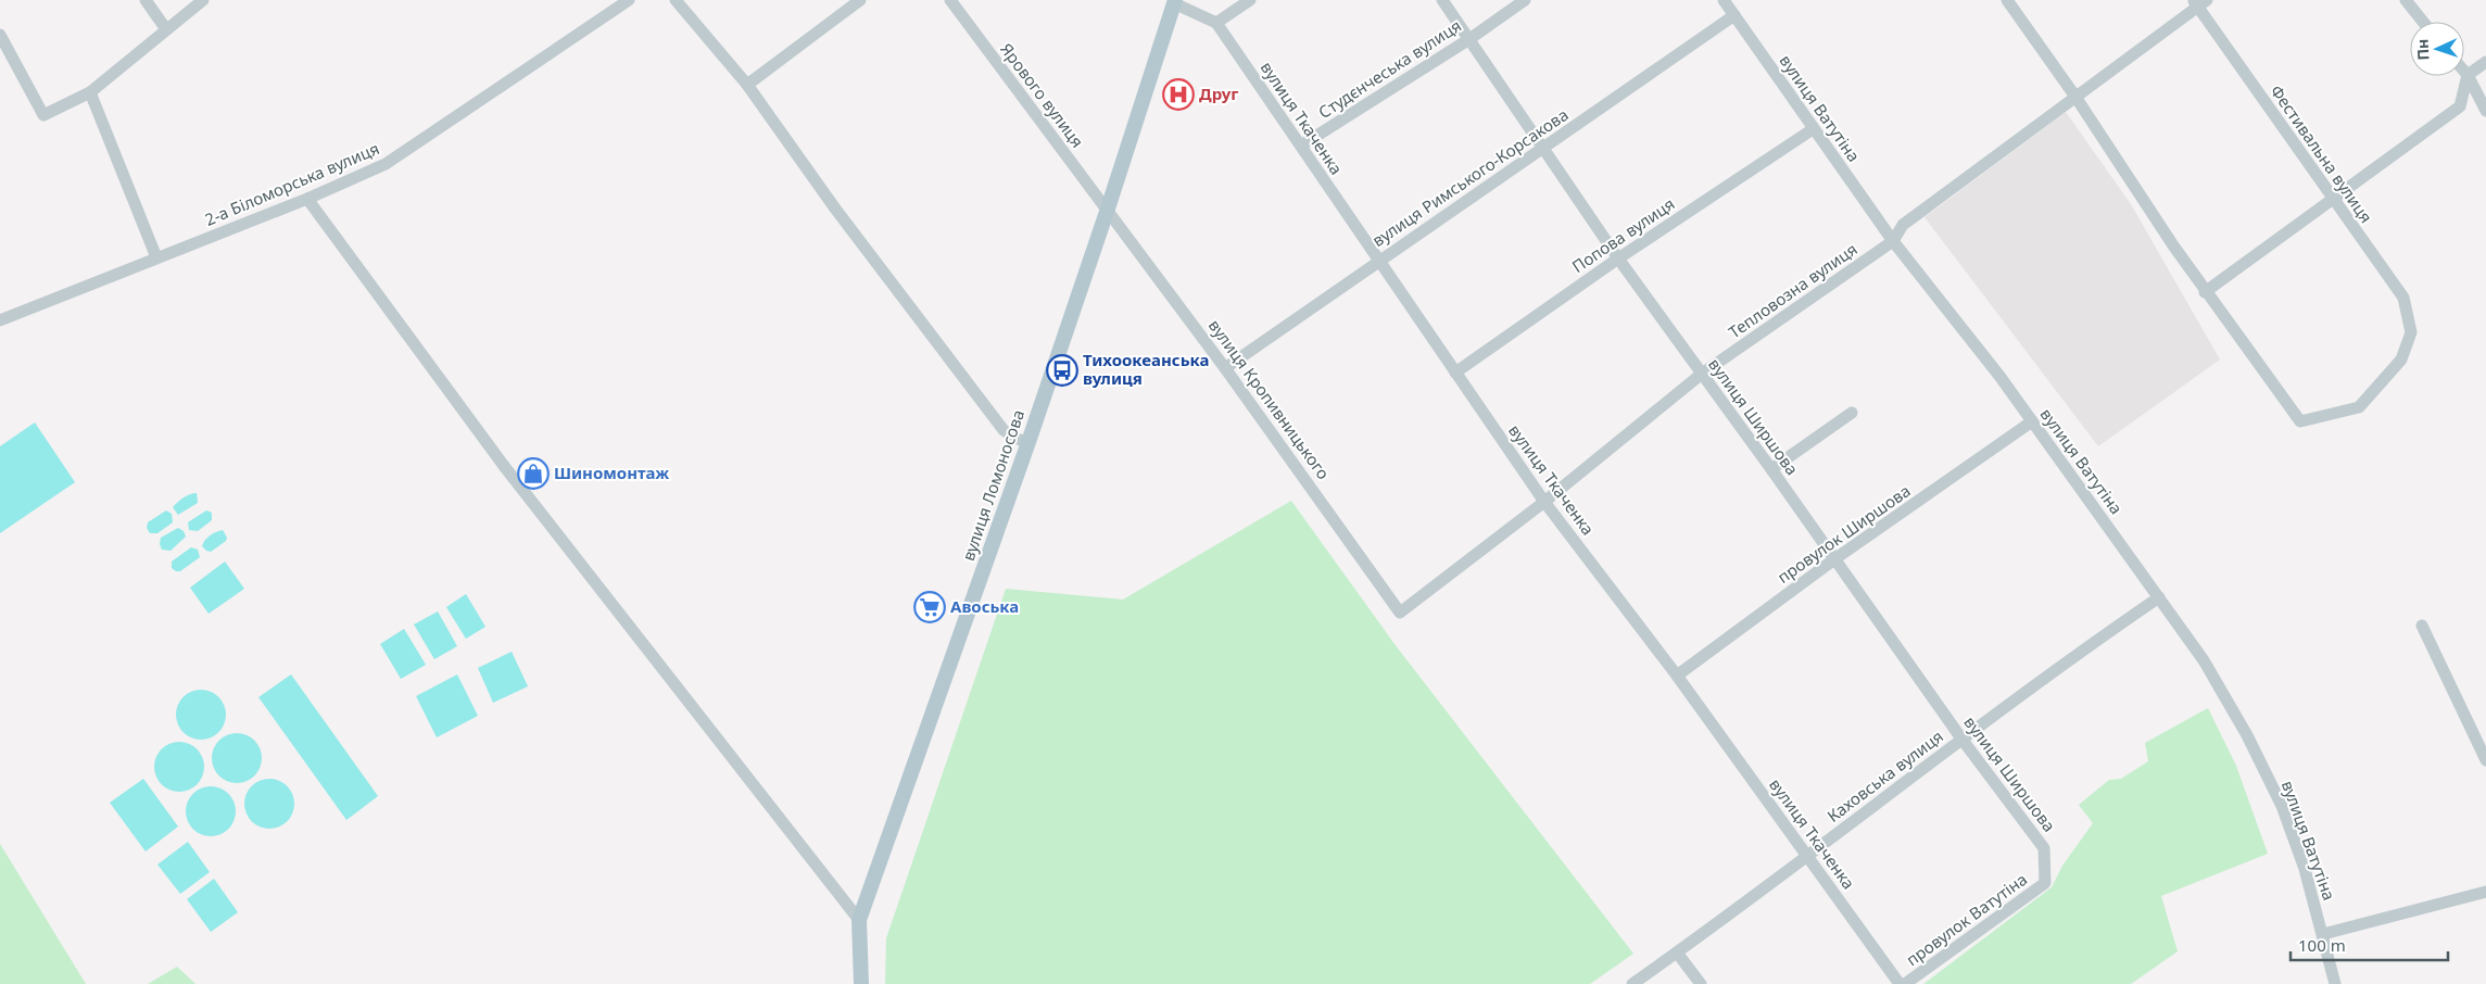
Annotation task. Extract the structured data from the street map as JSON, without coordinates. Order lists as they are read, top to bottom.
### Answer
{
  "streets": {
    "main road": ["вулиця Ломоносова"],
    "street": [
      "Студєнчеська вулиця",
      "Ярового вулиця",
      "вулиця Ватутіна",
      "вулиця Ткаченка",
      "Фестивальна вулиця",
      "вулиця Римського-Корсакова",
      "2-а Біломорська вулиця",
      "Попова вулиця",
      "Тепловозна вулиця",
      "вулиця Кропивницького",
      "вулиця Ширшова",
      "провулок Ширшова",
      "Каховська вулиця",
      "провулок Ватутіна"
    ]
  },
  "crossings": [
    ["Студєнчеська вулиця", "вулиця Ткаченка"],
    ["Студєнчеська вулиця", "вулиця Ширшова"],
    ["Ярового вулиця", "вулиця Кропивницького"],
    ["Ярового вулиця", "вулиця Ломоносова"],
    ["вулиця Ватутіна", "вулиця Римського-Корсакова"],
    ["вулиця Ватутіна", "Попова вулиця"],
    ["вулиця Ватутіна", "Тепловозна вулиця"],
    ["вулиця Ватутіна", "провулок Ширшова"],
    ["вулиця Ватутіна", "Каховська вулиця"],
    ["вулиця Ткаченка", "вулиця Римського-Корсакова"],
    ["вулиця Ткаченка", "Попова вулиця"],
    ["вулиця Ткаченка", "Тепловозна вулиця"],
    ["вулиця Ткаченка", "вулиця Ломоносова"],
    ["вулиця Ткаченка", "провулок Ширшова"],
    ["вулиця Ткаченка", "Каховська вулиця"],
    ["Фестивальна вулиця", "Тепловозна вулиця"],
    ["вулиця Римського-Корсакова", "вулиця Кропивницького"],
    ["вулиця Римського-Корсакова", "вулиця Ширшова"],
    ["Попова вулиця", "вулиця Ширшова"],
    ["Тепловозна вулиця", "вулиця Кропивницького"],
    ["Тепловозна вулиця", "вулиця Ширшова"],
    ["вулиця Кропивницького", "вулиця Ломоносова"],
    ["вулиця Ширшова", "провулок Ширшова"],
    ["вулиця Ширшова", "Каховська вулиця"],
    ["вулиця Ширшова", "провулок Ватутіна"]
  ],
  "places": {
    "hospital": ["Друг"],
    "bus stop": ["Тихоокеанська вулиця"],
    "shop": ["Шиномонтаж"],
    "supermarket": ["Авоська"]
  },
  "scale_bar": "100 m",
  "north": "left"
}
